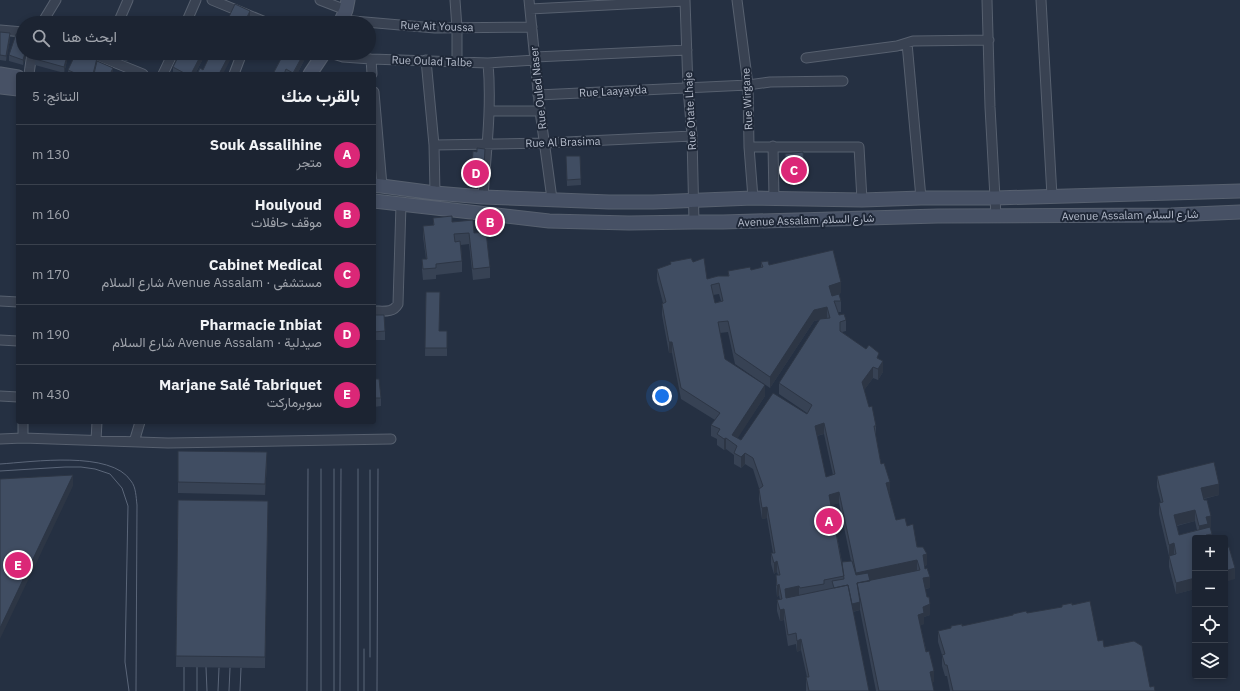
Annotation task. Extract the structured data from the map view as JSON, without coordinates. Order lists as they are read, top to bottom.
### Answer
{
  "streets": {
    "street": [
      "Rue Ait Youssa",
      "Rue Oulad Talbe",
      "Rue Ouled Naser",
      "Rue Laayayda",
      "Rue Wirgane",
      "Rue Otate Lhaje",
      "Rue Al Brasima",
      "Avenue Assalam شارع السلام"
    ]
  },
  "crossings": [
    ["Rue Ait Youssa", "Rue Ouled Naser"],
    ["Rue Oulad Talbe", "Rue Ouled Naser"],
    ["Rue Oulad Talbe", "Rue Otate Lhaje"],
    ["Rue Ouled Naser", "Rue Laayayda"],
    ["Rue Ouled Naser", "Rue Al Brasima"],
    ["Rue Ouled Naser", "Avenue Assalam شارع السلام"],
    ["Rue Laayayda", "Rue Wirgane"],
    ["Rue Laayayda", "Rue Otate Lhaje"],
    ["Rue Wirgane", "Avenue Assalam شارع السلام"],
    ["Rue Otate Lhaje", "Rue Al Brasima"],
    ["Rue Otate Lhaje", "Avenue Assalam شارع السلام"]
  ],
  "page": {
    "search": "ابحث هنا",
    "heading": ["بالقرب منك", "النتائج: 5"],
    "list": [
      {
        "mark": "A",
        "name": "Souk Assalihine",
        "note": "متجر",
        "value": "130 m"
      },
      {
        "mark": "B",
        "name": "Houlyoud",
        "note": "موقف حافلات",
        "value": "160 m"
      },
      {
        "mark": "C",
        "name": "Cabinet Medical",
        "note": "مستشفى · Avenue Assalam شارع السلام",
        "value": "170 m"
      },
      {
        "mark": "D",
        "name": "Pharmacie Inbiat",
        "note": "صيدلية · Avenue Assalam شارع السلام",
        "value": "190 m"
      },
      {
        "mark": "E",
        "name": "Marjane Salé Tabriquet",
        "note": "سوبرماركت",
        "value": "430 m"
      }
    ],
    "pins": [
      "C",
      "D",
      "B",
      "A",
      "E"
    ],
    "map_buttons": ["+", "−"]
  }
}
